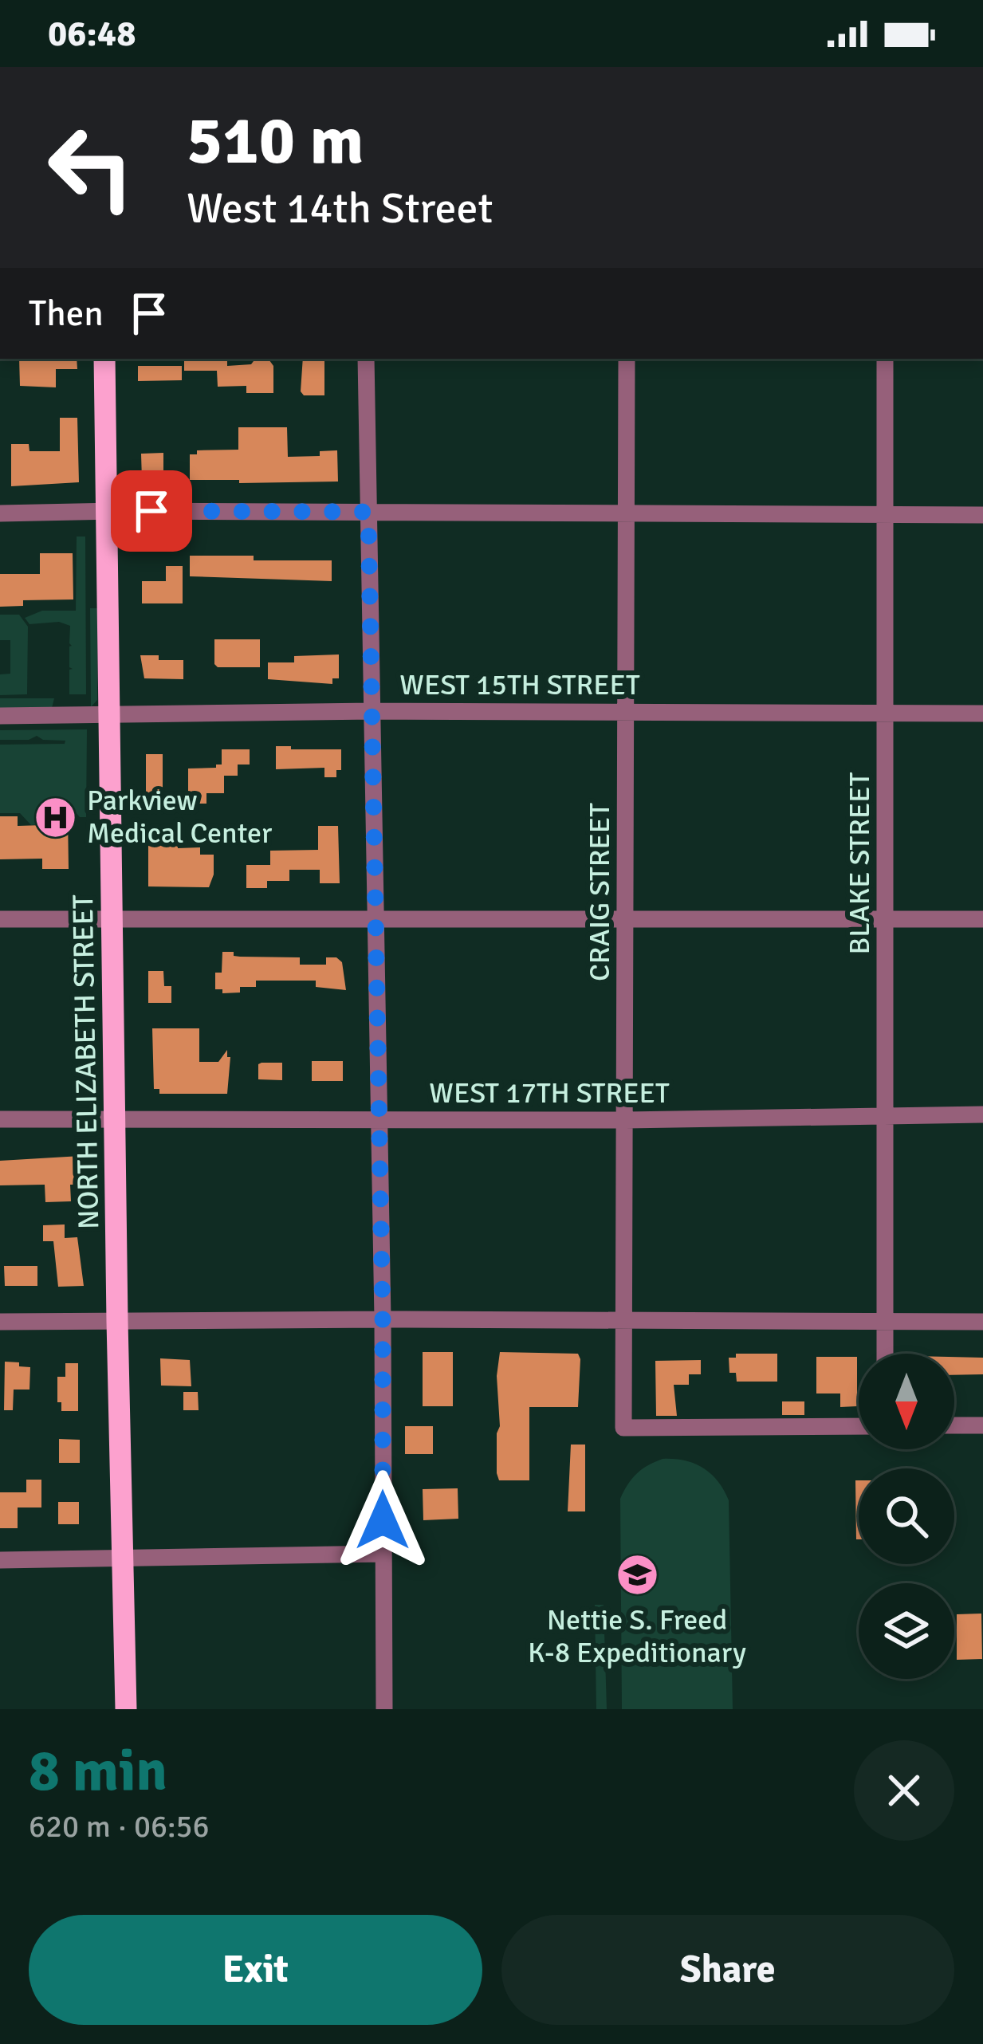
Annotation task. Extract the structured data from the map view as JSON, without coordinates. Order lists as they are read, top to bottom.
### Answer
{
  "streets": {
    "main road": ["NORTH ELIZABETH STREET"],
    "street": [
      "WEST 15TH STREET",
      "BLAKE STREET",
      "CRAIG STREET",
      "WEST 17TH STREET"
    ]
  },
  "crossings": [
    ["WEST 15TH STREET", "BLAKE STREET"],
    ["WEST 15TH STREET", "CRAIG STREET"],
    ["WEST 15TH STREET", "NORTH ELIZABETH STREET"],
    ["BLAKE STREET", "WEST 17TH STREET"],
    ["CRAIG STREET", "WEST 17TH STREET"],
    ["NORTH ELIZABETH STREET", "WEST 17TH STREET"]
  ],
  "places": {
    "hospital": ["Parkview Medical Center"],
    "school or university": ["Nettie S. Freed K-8 Expeditionary"]
  },
  "north": "bottom",
  "page": {
    "status": "06:48",
    "turn": ["510 m", "West 14th Street"],
    "then": "Then",
    "heading": ["8 min", "620 m · 06:56"],
    "buttons": ["Exit", "Share"]
  }
}
